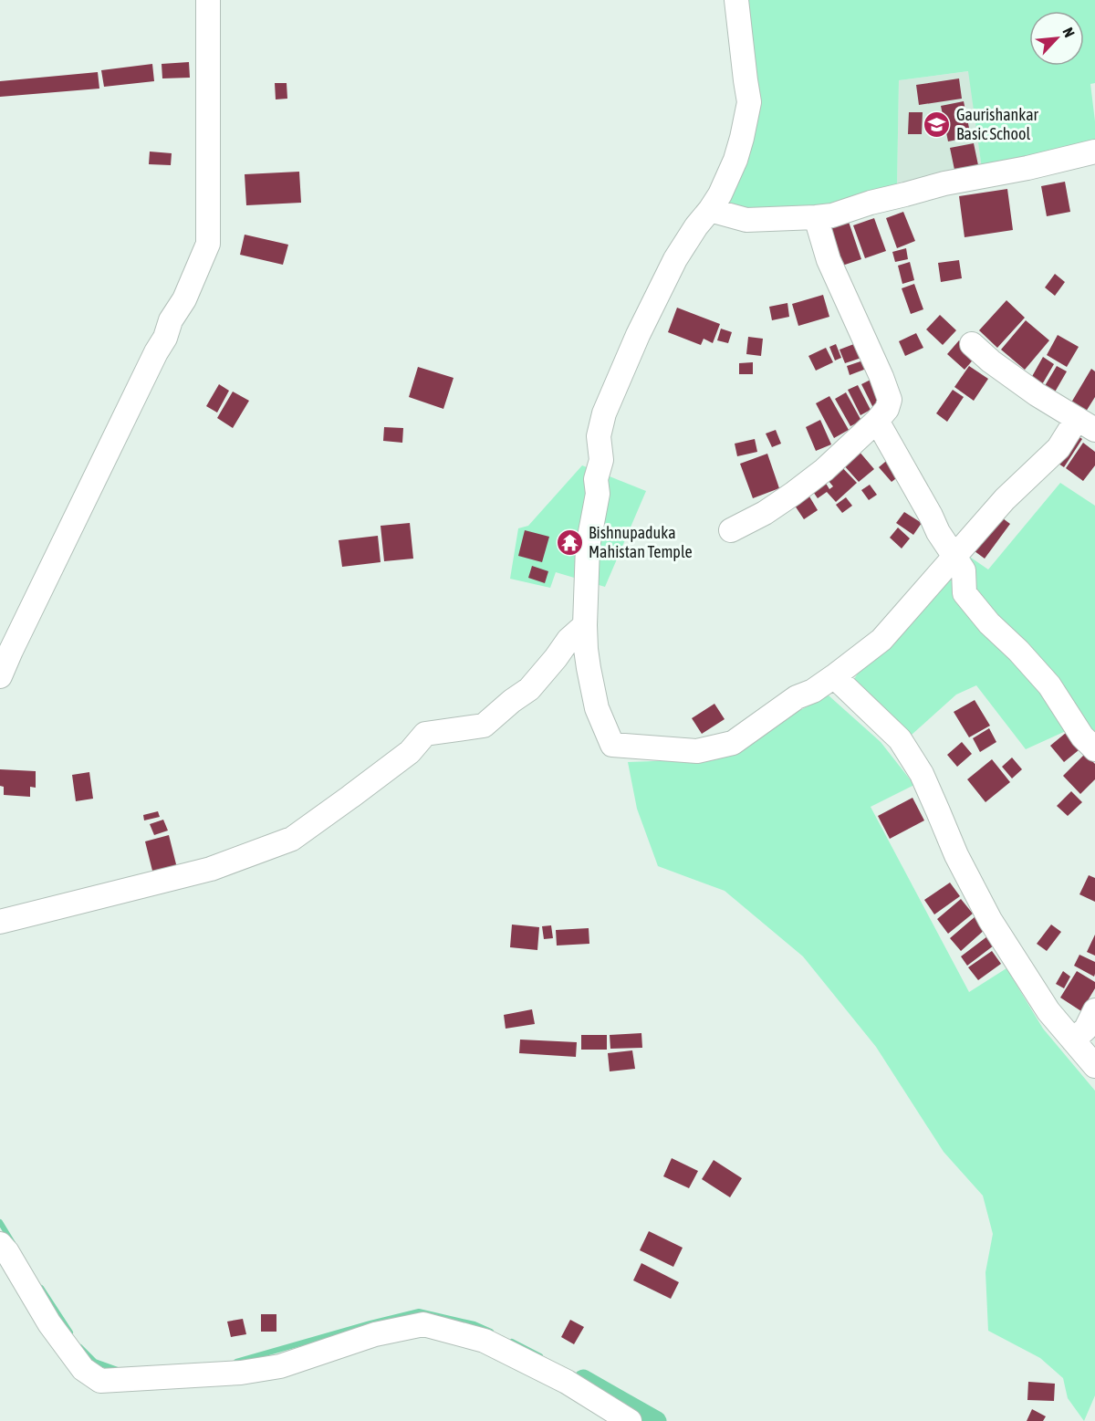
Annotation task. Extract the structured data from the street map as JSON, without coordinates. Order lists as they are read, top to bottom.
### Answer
{
  "places": {
    "school or university": ["Gaurishankar Basic School"],
    "temple": ["Bishnupaduka Mahistan Temple"]
  },
  "north": "top right"
}
